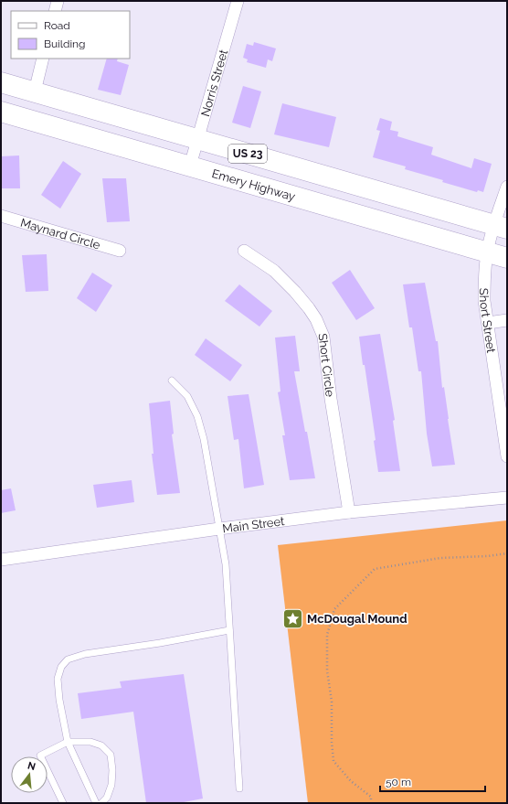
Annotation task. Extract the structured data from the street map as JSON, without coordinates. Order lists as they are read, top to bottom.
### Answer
{
  "streets": {
    "highway": ["US 23", "Emery Highway"],
    "street": [
      "Norris Street",
      "Maynard Circle",
      "Short Street",
      "Short Circle",
      "Main Street"
    ]
  },
  "crossings": [
    ["Norris Street", "US 23"],
    ["Norris Street", "Emery Highway"],
    ["US 23", "Short Street"],
    ["Emery Highway", "Short Street"],
    ["Short Circle", "Main Street"]
  ],
  "places": {
    "place": ["McDougal Mound"]
  },
  "legend": ["Road", "Building"],
  "scale_bar": "50 m",
  "north": "top"
}
